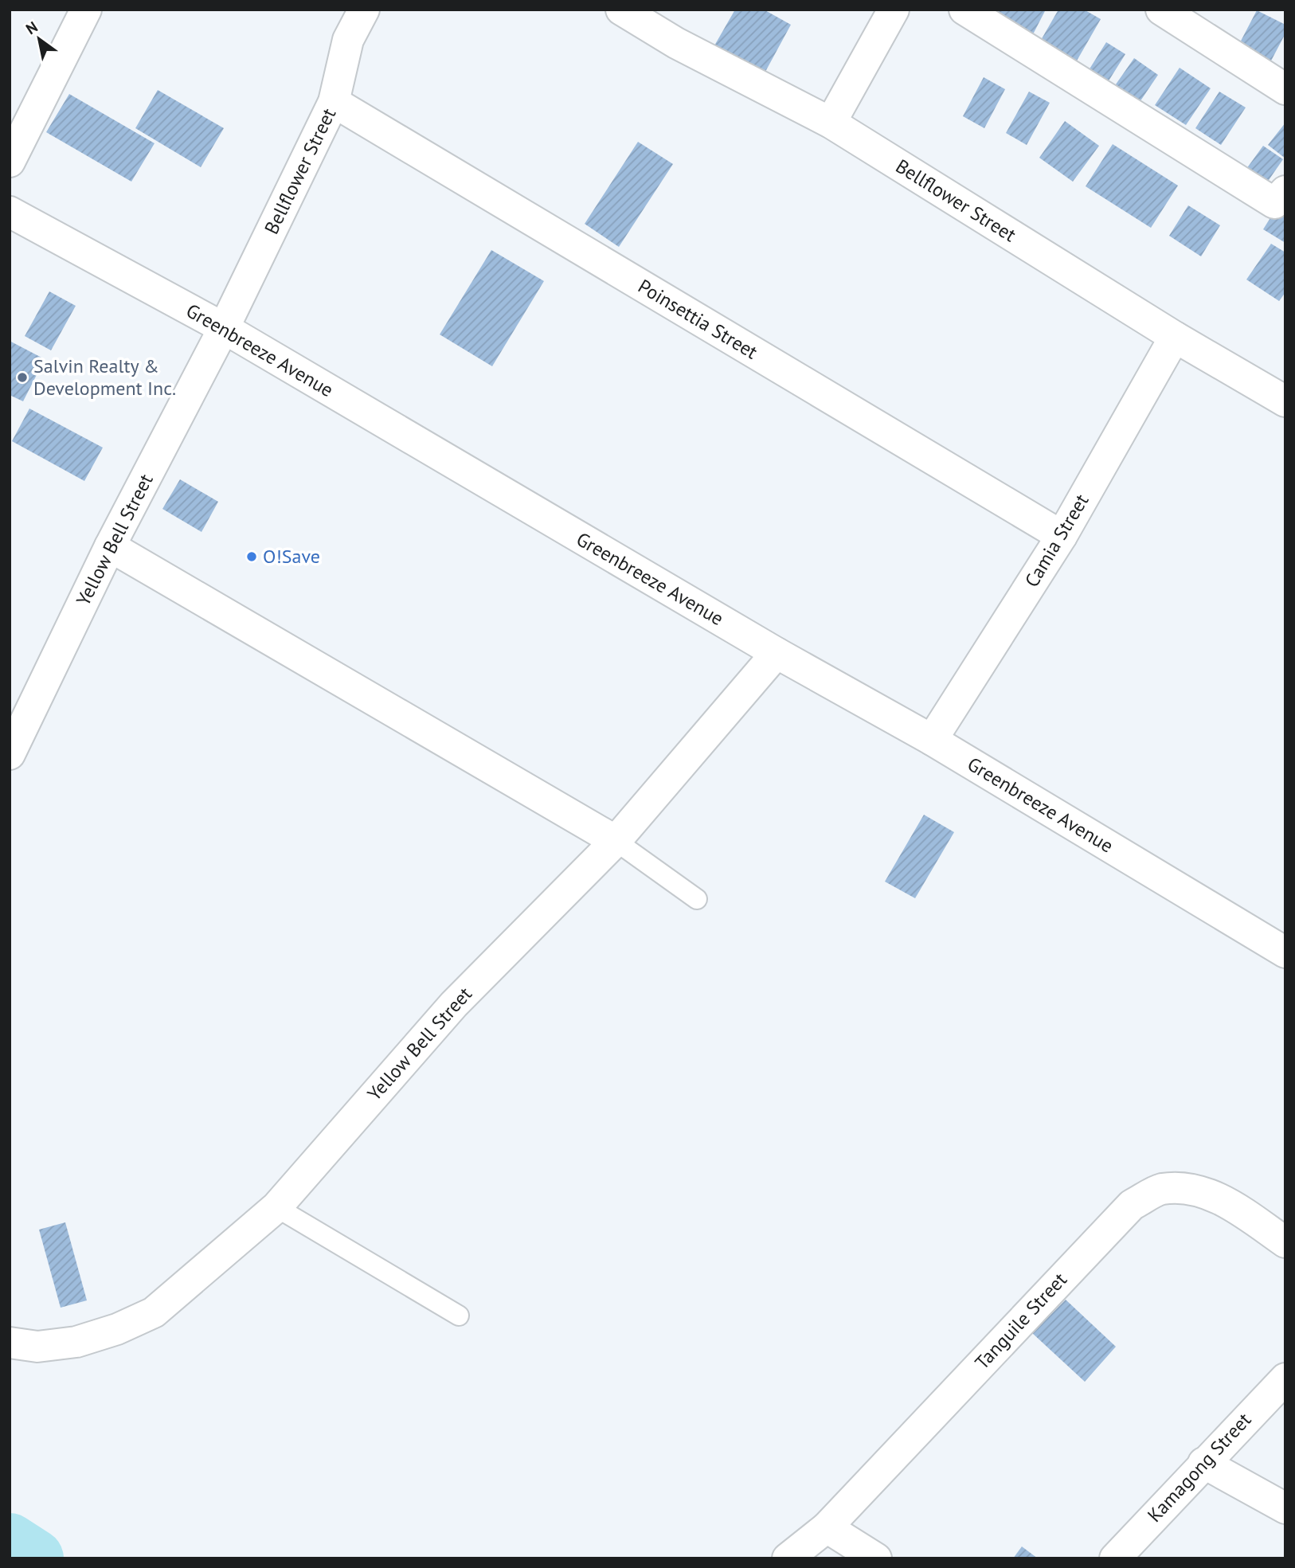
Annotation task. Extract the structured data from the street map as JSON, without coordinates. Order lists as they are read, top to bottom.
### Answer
{
  "streets": {
    "street": [
      "Bellflower Street",
      "Poinsettia Street",
      "Greenbreeze Avenue",
      "Yellow Bell Street",
      "Camia Street",
      "Tanguile Street",
      "Kamagong Street"
    ]
  },
  "crossings": [
    ["Bellflower Street", "Poinsettia Street"],
    ["Bellflower Street", "Greenbreeze Avenue"],
    ["Bellflower Street", "Yellow Bell Street"],
    ["Bellflower Street", "Camia Street"],
    ["Poinsettia Street", "Camia Street"],
    ["Greenbreeze Avenue", "Yellow Bell Street"],
    ["Greenbreeze Avenue", "Camia Street"]
  ],
  "places": ["Salvin Realty & Development Inc.", "O!Save"],
  "north": "top left"
}
